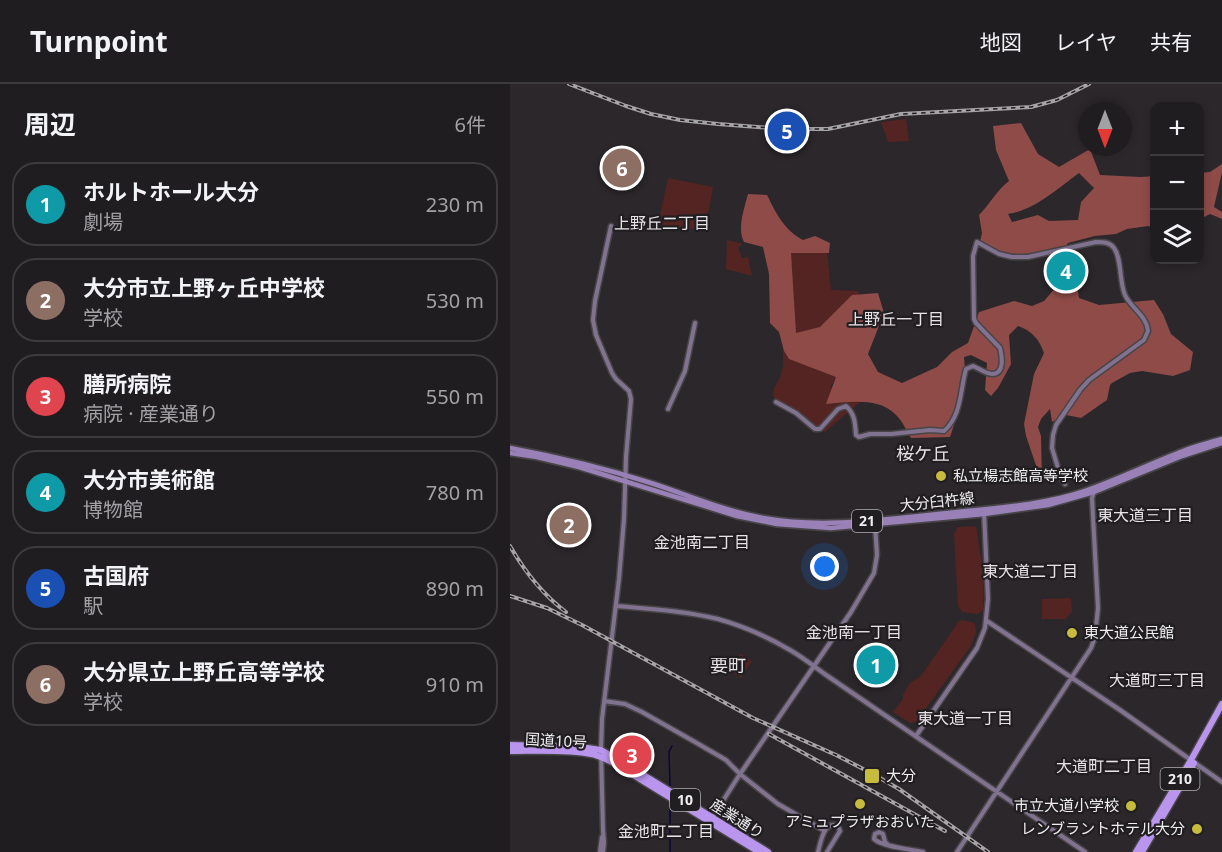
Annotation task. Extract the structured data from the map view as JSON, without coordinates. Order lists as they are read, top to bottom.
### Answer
{
  "streets": {
    "highway": [
      "国道10号",
      "210",
      "10",
      "産業通り"
    ],
    "main road": ["大分臼杵線", "21"]
  },
  "crossings": [
    ["国道10号", "産業通り"]
  ],
  "districts": [
    "上野丘二丁目",
    "上野丘一丁目",
    "桜ケ丘",
    "東大道三丁目",
    "金池南二丁目",
    "東大道二丁目",
    "金池南一丁目",
    "要町",
    "大道町三丁目",
    "東大道一丁目",
    "大道町二丁目",
    "金池町二丁目"
  ],
  "places": {
    "other": [
      "私立楊志館高等学校",
      "東大道公民館",
      "アミュプラザおおいた",
      "市立大道小学校",
      "レンブラントホテル大分"
    ],
    "transit": ["大分"]
  },
  "north": "bottom",
  "page": {
    "header": "Turnpoint",
    "nav": ["地図", "レイヤ", "共有"],
    "heading": ["周辺", "6件"],
    "map_buttons": ["+", "−"],
    "pins": [
      "5",
      "6",
      "4",
      "2",
      "1",
      "3"
    ],
    "list": [
      {
        "mark": "1",
        "name": "ホルトホール大分",
        "note": "劇場",
        "value": "230 m"
      },
      {
        "mark": "2",
        "name": "大分市立上野ヶ丘中学校",
        "note": "学校",
        "value": "530 m"
      },
      {
        "mark": "3",
        "name": "膳所病院",
        "note": "病院 · 産業通り",
        "value": "550 m"
      },
      {
        "mark": "4",
        "name": "大分市美術館",
        "note": "博物館",
        "value": "780 m"
      },
      {
        "mark": "5",
        "name": "古国府",
        "note": "駅",
        "value": "890 m"
      },
      {
        "mark": "6",
        "name": "大分県立上野丘高等学校",
        "note": "学校",
        "value": "910 m"
      }
    ]
  }
}
